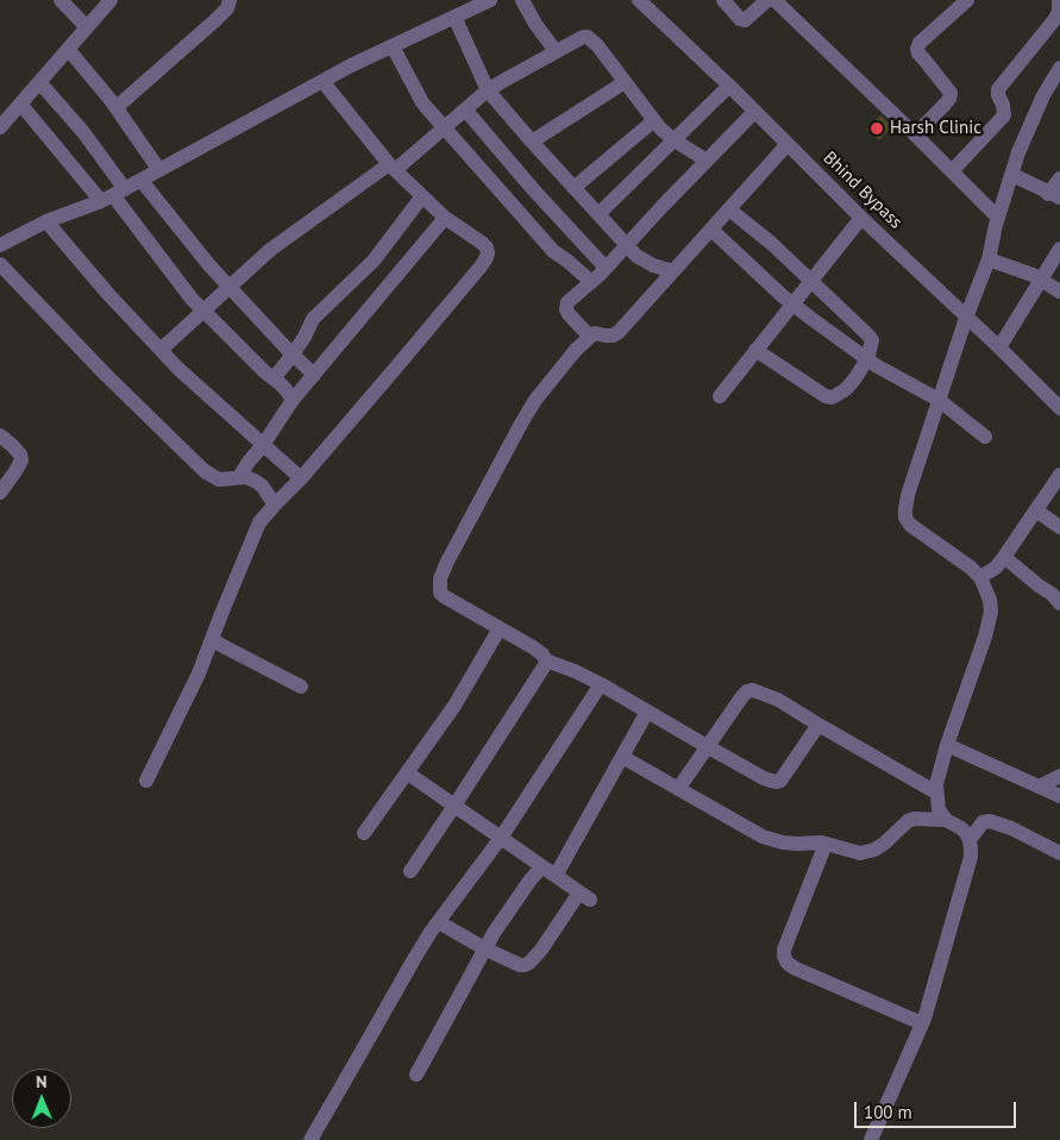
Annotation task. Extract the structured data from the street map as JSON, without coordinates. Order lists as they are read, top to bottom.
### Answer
{
  "streets": {
    "street": ["Bhind Bypass"]
  },
  "places": ["Harsh Clinic"],
  "scale_bar": "100 m",
  "north": "top"
}
